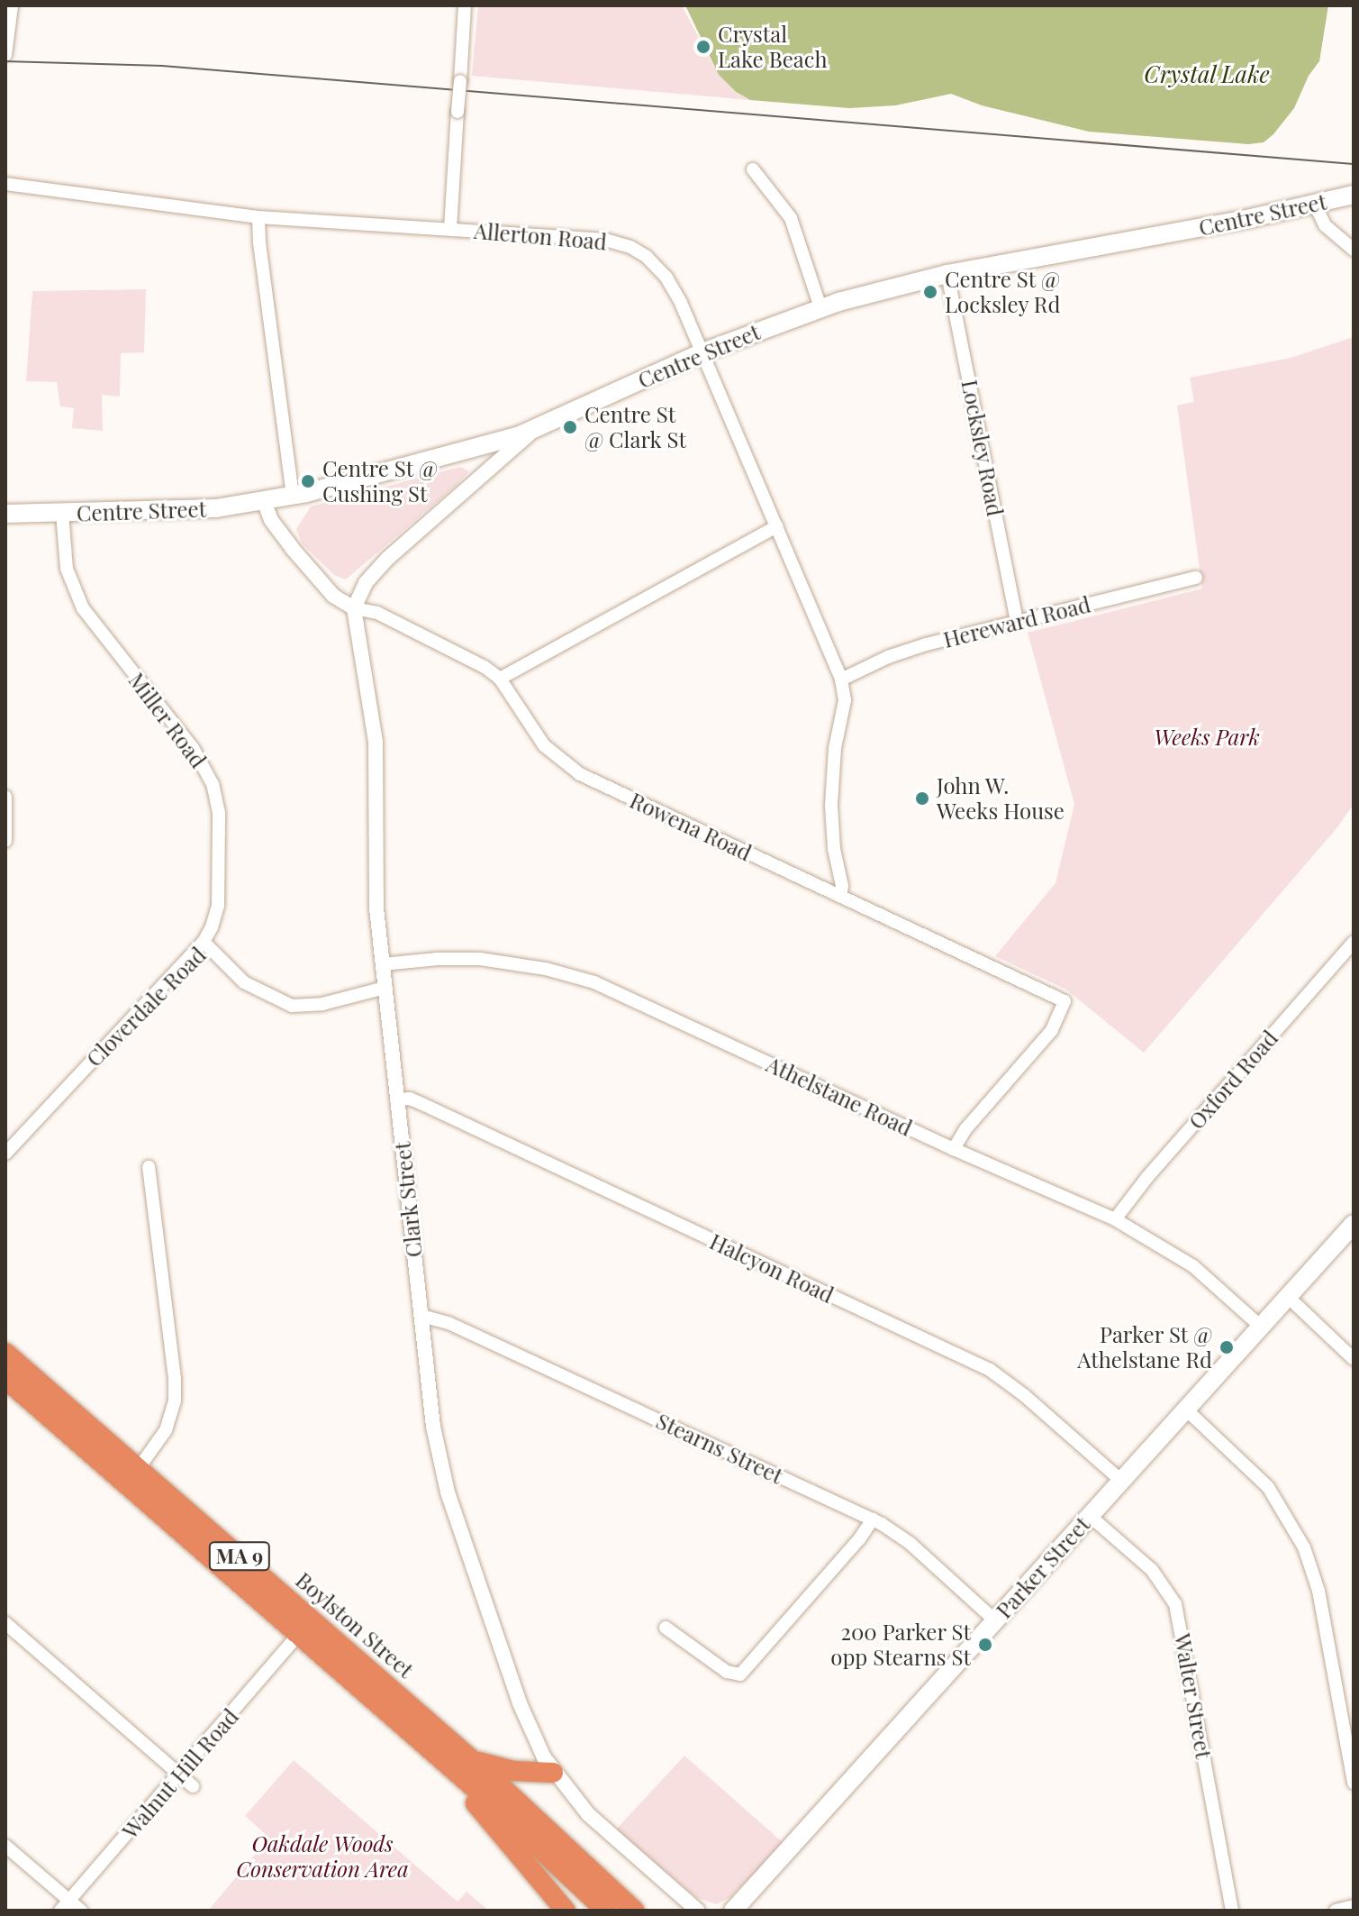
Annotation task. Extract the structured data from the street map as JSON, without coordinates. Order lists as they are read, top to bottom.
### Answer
{
  "streets": {
    "highway": ["MA 9", "Boylston Street"],
    "main road": ["Centre Street", "Parker Street"],
    "street": [
      "Allerton Road",
      "Locksley Road",
      "Hereward Road",
      "Miller Road",
      "Rowena Road",
      "Cloverdale Road",
      "Oxford Road",
      "Athelstane Road",
      "Clark Street",
      "Halcyon Road",
      "Stearns Street",
      "Walter Street",
      "Walnut Hill Road"
    ]
  },
  "crossings": [
    ["Centre Street", "Allerton Road"],
    ["Centre Street", "Locksley Road"],
    ["Centre Street", "Miller Road"],
    ["Allerton Road", "Hereward Road"],
    ["Allerton Road", "Rowena Road"],
    ["Locksley Road", "Hereward Road"],
    ["Miller Road", "Cloverdale Road"],
    ["Rowena Road", "Athelstane Road"],
    ["Rowena Road", "Clark Street"],
    ["Cloverdale Road", "Clark Street"],
    ["Oxford Road", "Athelstane Road"],
    ["Athelstane Road", "Clark Street"],
    ["Athelstane Road", "Parker Street"],
    ["Clark Street", "Halcyon Road"],
    ["Clark Street", "Stearns Street"],
    ["Halcyon Road", "Parker Street"],
    ["Stearns Street", "Parker Street"],
    ["Parker Street", "Walter Street"],
    ["Boylston Street", "Walnut Hill Road"]
  ],
  "water": ["Crystal Lake"],
  "parks": ["Weeks Park", "Oakdale Woods Conservation Area"],
  "places": [
    "Crystal Lake Beach",
    "Centre St @ Locksley Rd",
    "Centre St @ Clark St",
    "Centre St @ Cushing St",
    "John W. Weeks House",
    "Parker St @ Athelstane Rd",
    "200 Parker St opp Stearns St"
  ]
}
